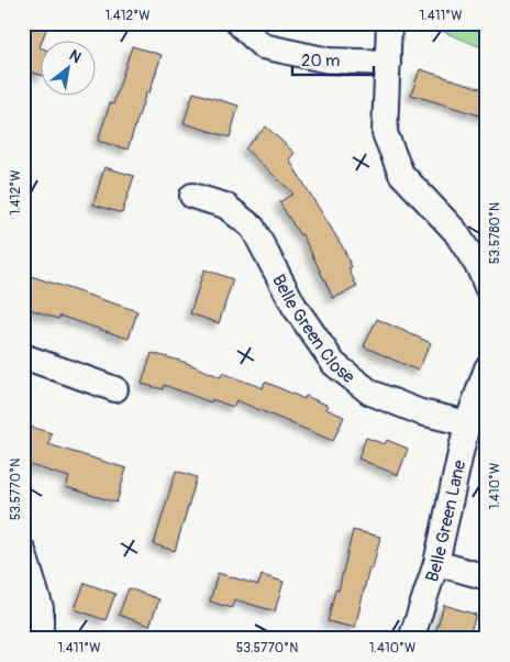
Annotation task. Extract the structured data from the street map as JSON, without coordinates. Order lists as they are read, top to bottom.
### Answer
{
  "streets": {
    "street": ["Belle Green Close", "Belle Green Lane"]
  },
  "crossings": [
    ["Belle Green Close", "Belle Green Lane"]
  ],
  "scale_bar": "20 m",
  "north": "top right",
  "coordinates": [
    "1.412°W",
    "1.411°W",
    "53.5780°N",
    "1.410°W",
    "53.5770°N"
  ]
}
